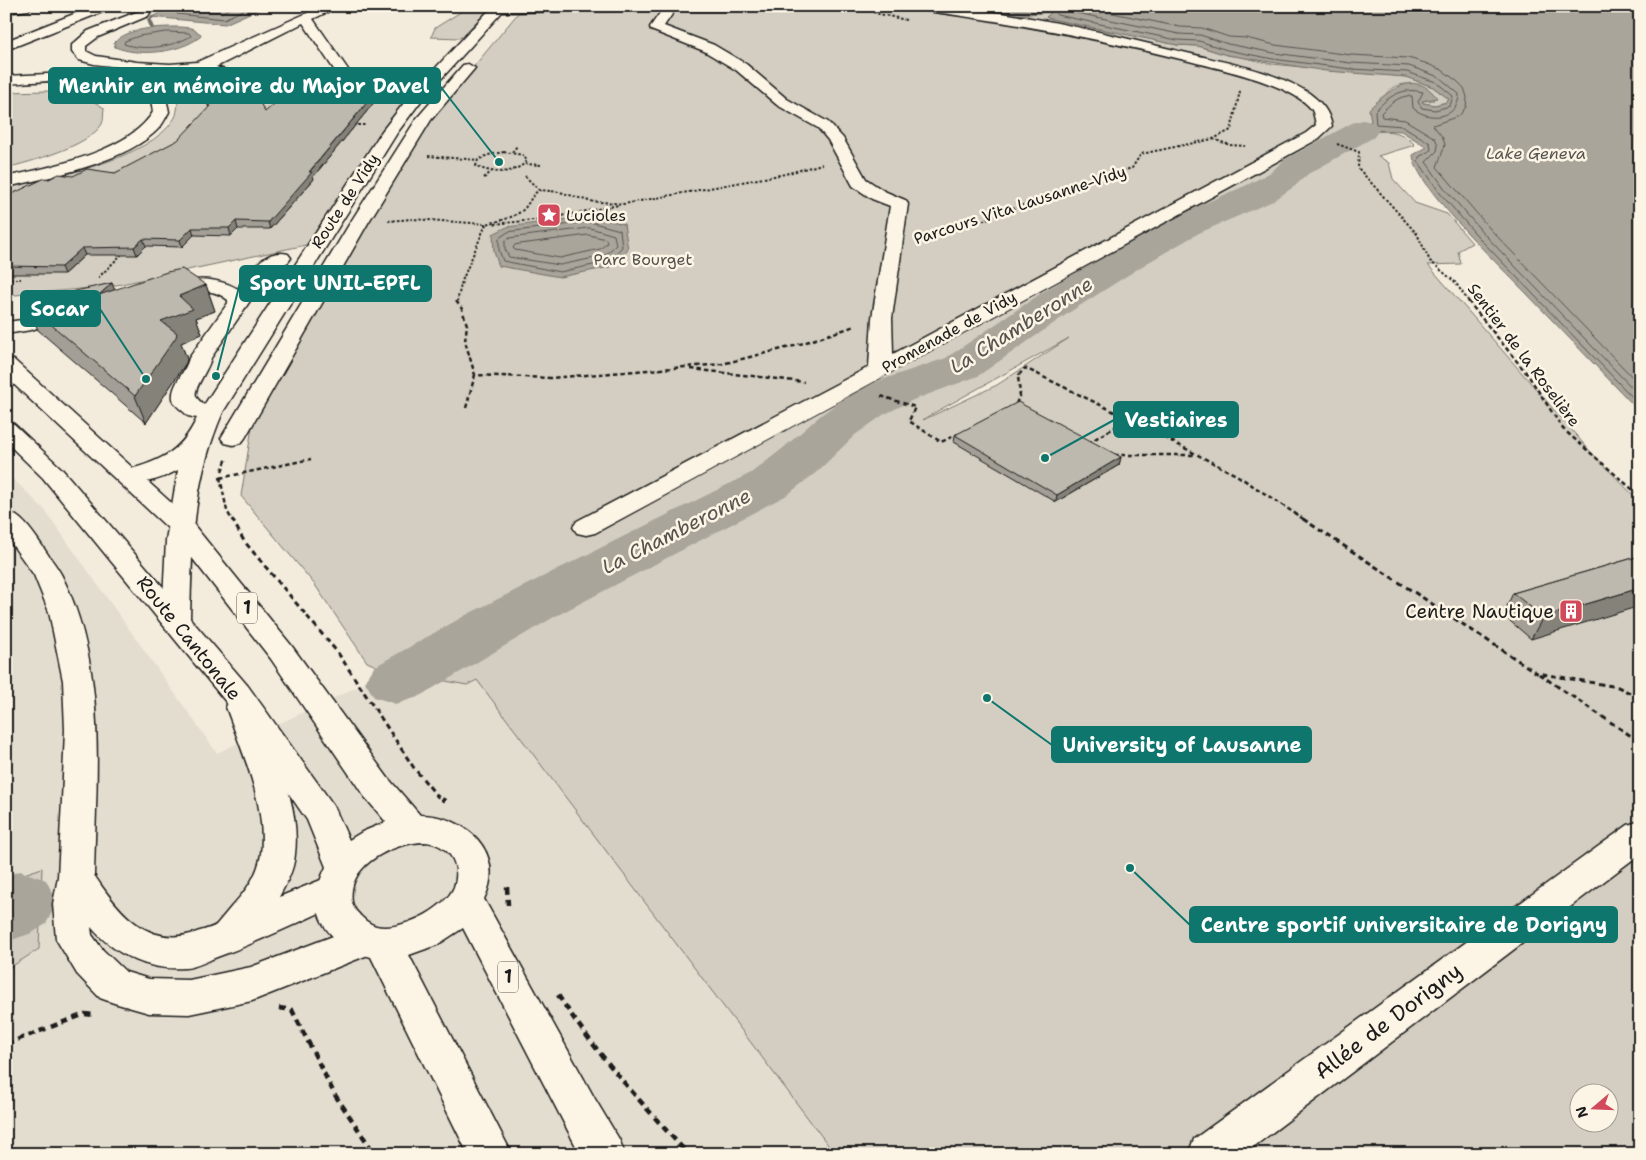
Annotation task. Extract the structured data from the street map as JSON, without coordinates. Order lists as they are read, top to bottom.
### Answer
{
  "streets": {
    "main road": [
      "Route de Vidy",
      "Parcours Vita Lausanne-Vidy",
      "Promenade de Vidy",
      "1",
      "Route Cantonale",
      "Allée de Dorigny"
    ],
    "path": ["Sentier de la Roselière"]
  },
  "crossings": [
    ["Route de Vidy", "1"],
    ["Route de Vidy", "Route Cantonale"],
    ["Parcours Vita Lausanne-Vidy", "Promenade de Vidy"],
    ["1", "Route Cantonale"]
  ],
  "water": ["Lake Geneva", "La Chamberonne"],
  "parks": ["Parc Bourget"],
  "places": {
    "other": [
      "Menhir en mémoire du Major Davel",
      "Sport UNIL-EPFL",
      "Socar",
      "Vestiaires",
      "University of Lausanne",
      "Centre sportif universitaire de Dorigny"
    ],
    "place": ["Lucioles"],
    "building": ["Centre Nautique"]
  },
  "north": "left"
}
